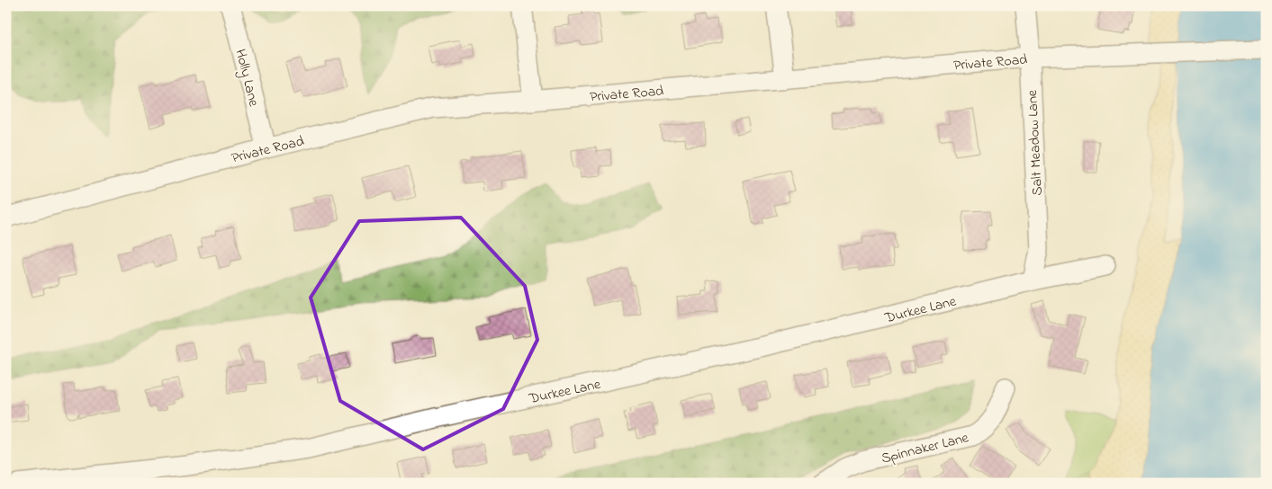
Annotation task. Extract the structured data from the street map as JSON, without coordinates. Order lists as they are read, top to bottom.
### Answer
{
  "streets": {
    "street": [
      "Private Road",
      "Holly Lane",
      "Salt Meadow Lane",
      "Durkee Lane",
      "Spinnaker Lane"
    ]
  },
  "crossings": [
    ["Private Road", "Holly Lane"],
    ["Private Road", "Salt Meadow Lane"],
    ["Salt Meadow Lane", "Durkee Lane"]
  ]
}
